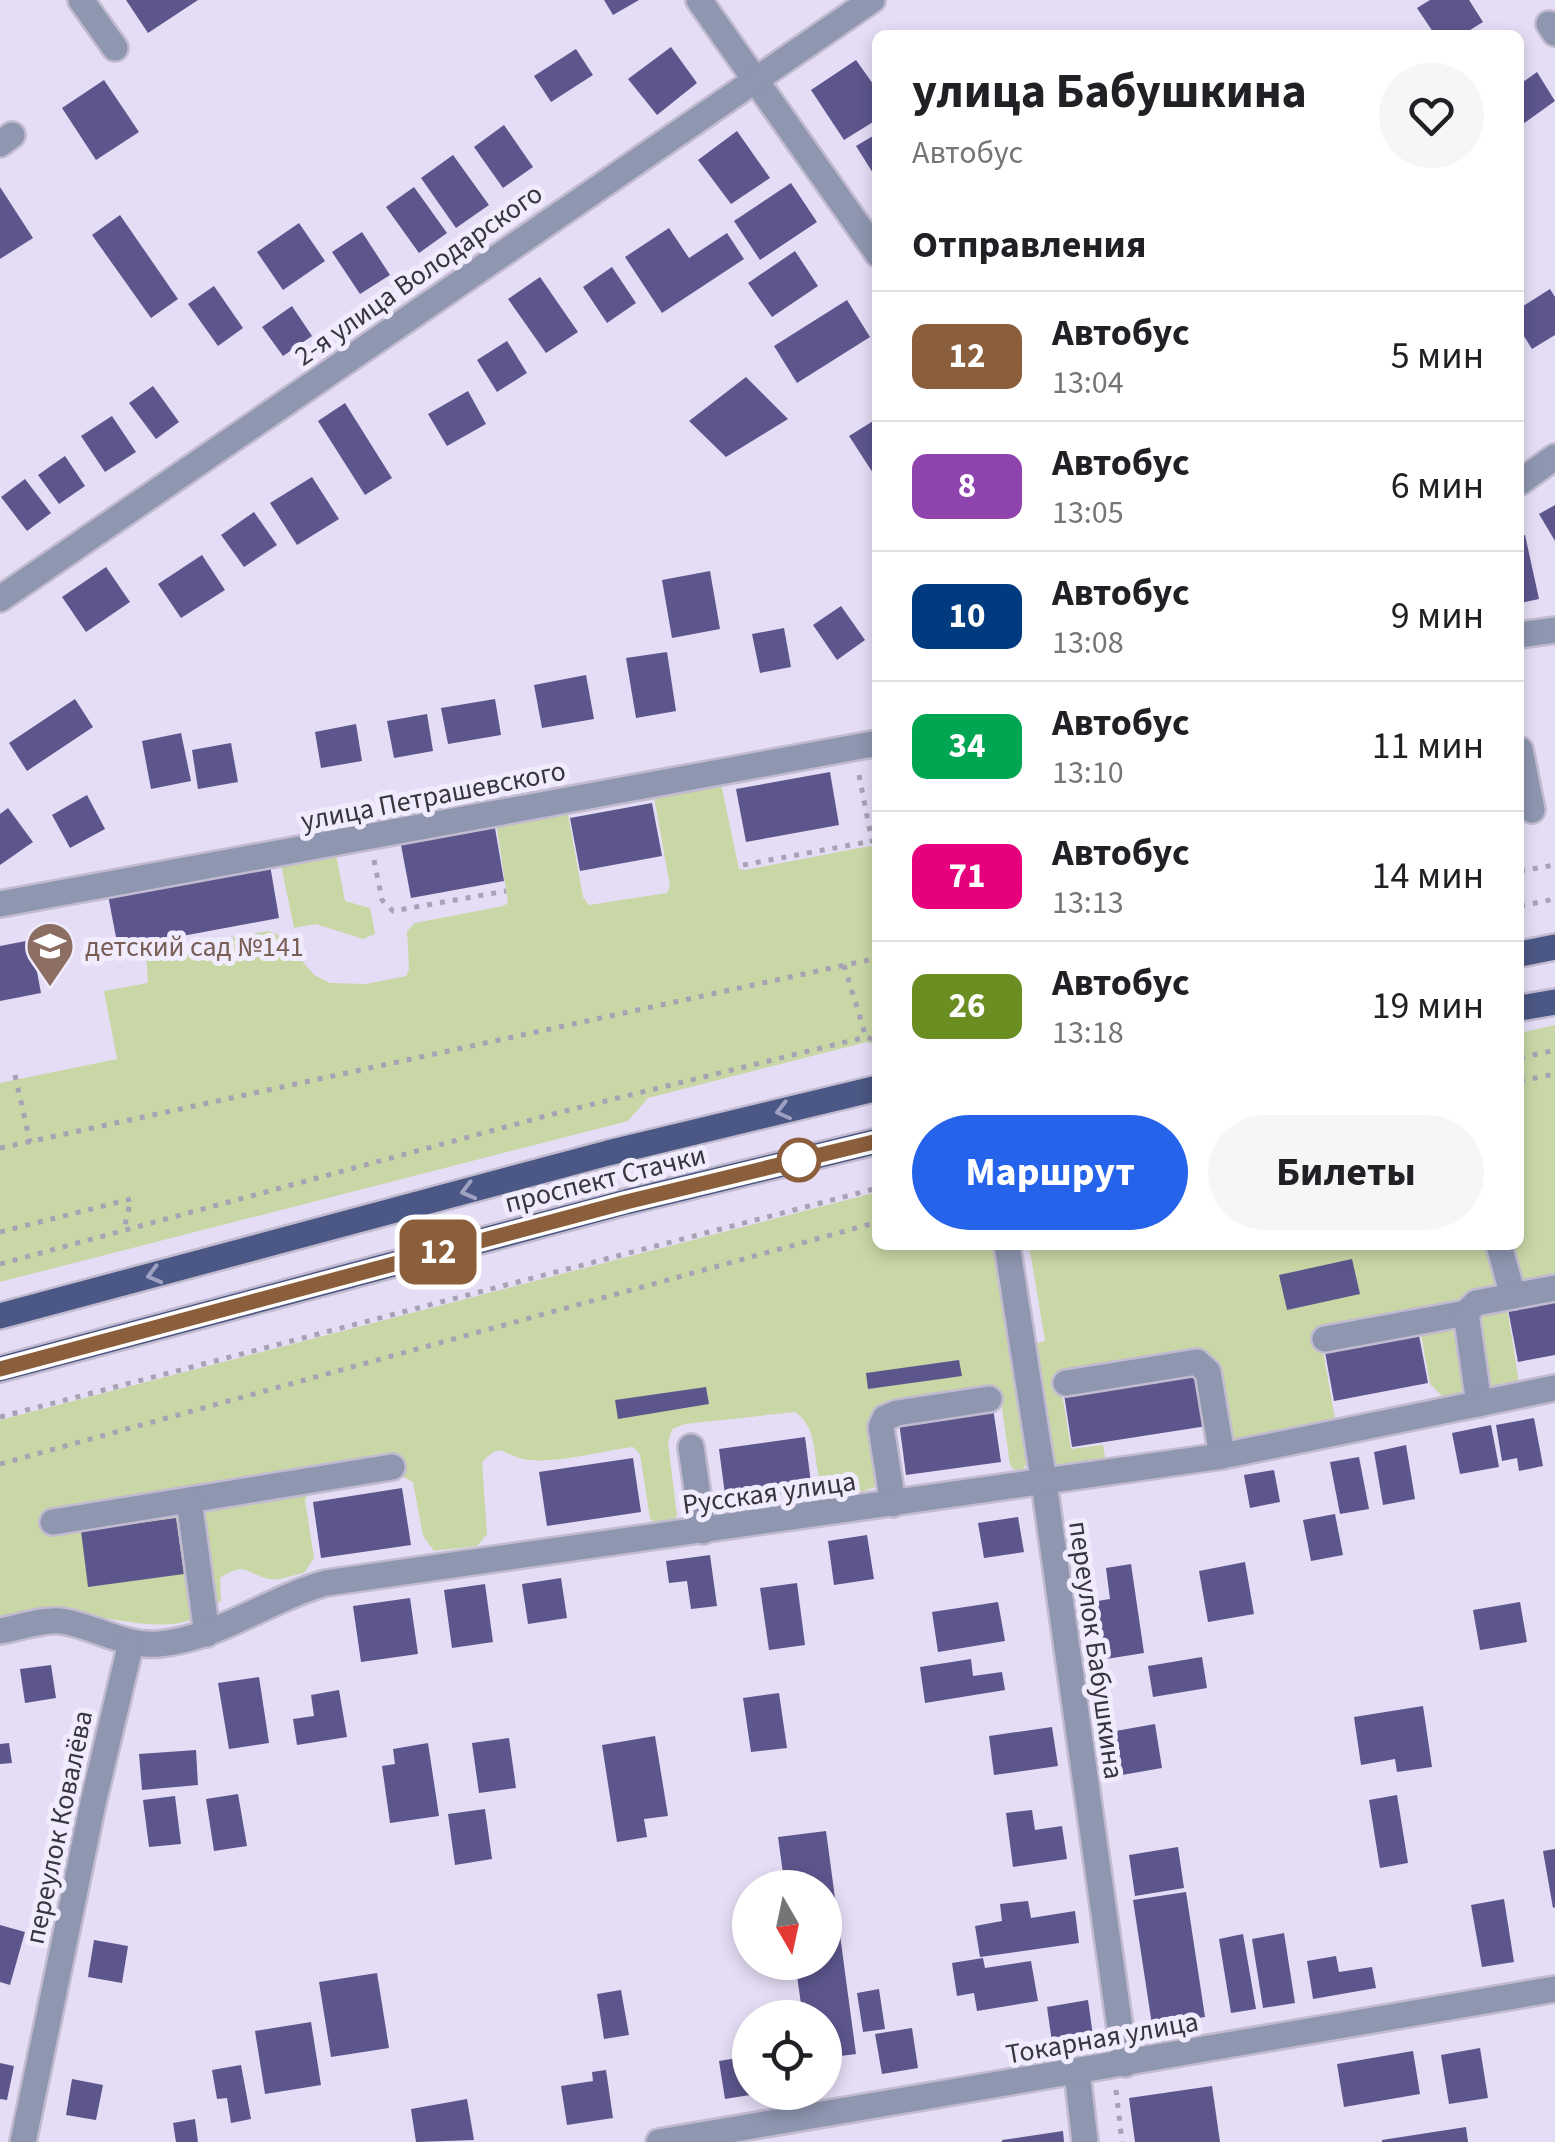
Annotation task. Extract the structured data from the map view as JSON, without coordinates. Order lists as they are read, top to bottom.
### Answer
{
  "streets": {
    "main road": ["проспект Стачки"],
    "street": [
      "2-я улица Володарского",
      "улица Петрашевского",
      "Русская улица",
      "переулок Бабушкина",
      "переулок Ковалёва",
      "Токарная улица"
    ]
  },
  "crossings": [
    ["Русская улица", "переулок Бабушкина"],
    ["Русская улица", "переулок Ковалёва"],
    ["переулок Бабушкина", "Токарная улица"]
  ],
  "places": {
    "school or university": ["детский сад №141"]
  },
  "lines": ["bus line 12"],
  "north": "bottom",
  "page": {
    "on_map": "12",
    "heading": [
      ["улица Бабушкина", "Автобус"],
      "Отправления"
    ],
    "list": [
      {
        "mark": "12",
        "name": "Автобус",
        "note": "13:04",
        "value": "5 мин"
      },
      {
        "mark": "8",
        "name": "Автобус",
        "note": "13:05",
        "value": "6 мин"
      },
      {
        "mark": "10",
        "name": "Автобус",
        "note": "13:08",
        "value": "9 мин"
      },
      {
        "mark": "34",
        "name": "Автобус",
        "note": "13:10",
        "value": "11 мин"
      },
      {
        "mark": "71",
        "name": "Автобус",
        "note": "13:13",
        "value": "14 мин"
      },
      {
        "mark": "26",
        "name": "Автобус",
        "note": "13:18",
        "value": "19 мин"
      }
    ],
    "buttons": ["Маршрут", "Билеты"]
  }
}
